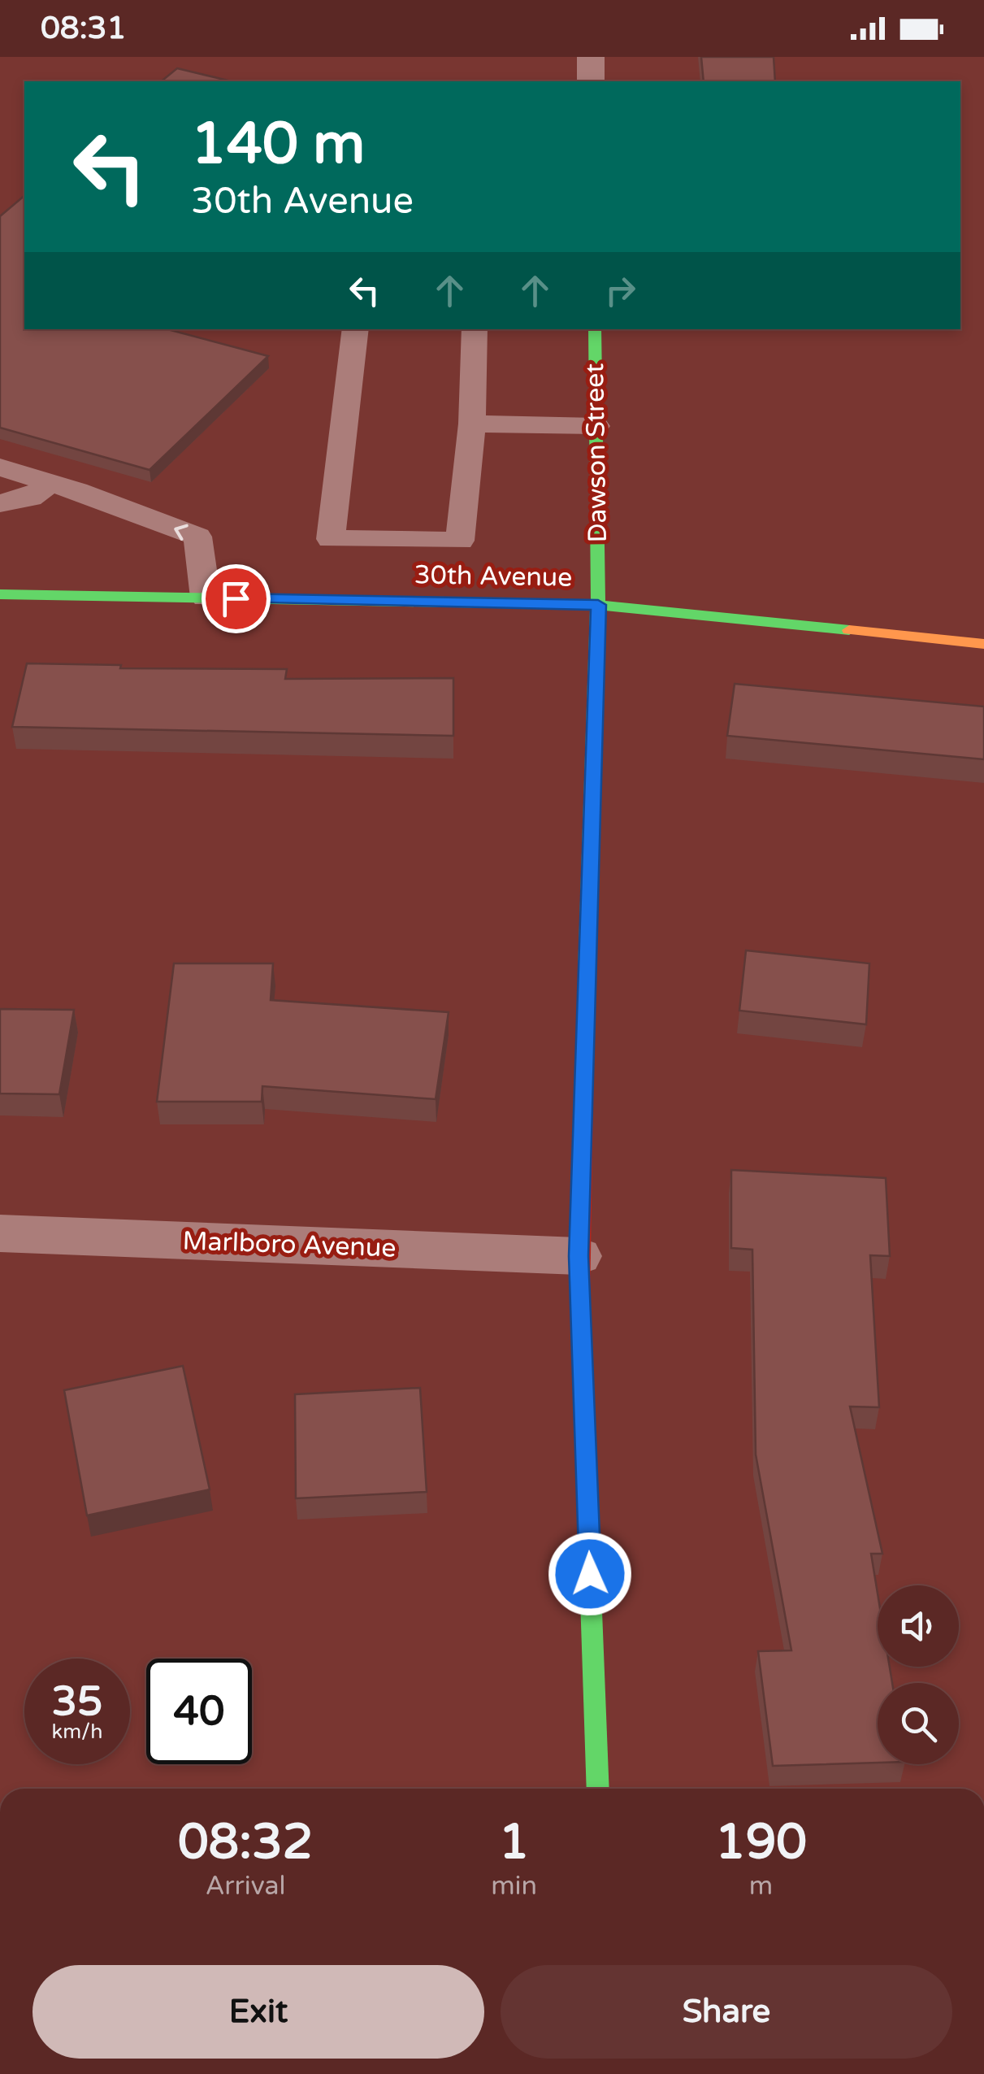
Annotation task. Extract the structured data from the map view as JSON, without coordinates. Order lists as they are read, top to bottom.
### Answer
{
  "streets": {
    "street": ["Dawson Street", "30th Avenue", "Marlboro Avenue"]
  },
  "crossings": [
    ["Dawson Street", "30th Avenue"],
    ["Dawson Street", "Marlboro Avenue"]
  ],
  "page": {
    "status": "08:31",
    "turn": ["140 m", "30th Avenue"],
    "speed": "35 km/h",
    "limit": "40",
    "eta": [
      "08:32",
      "Arrival",
      "1",
      "min",
      "190",
      "m"
    ],
    "buttons": ["Exit", "Share"]
  }
}
